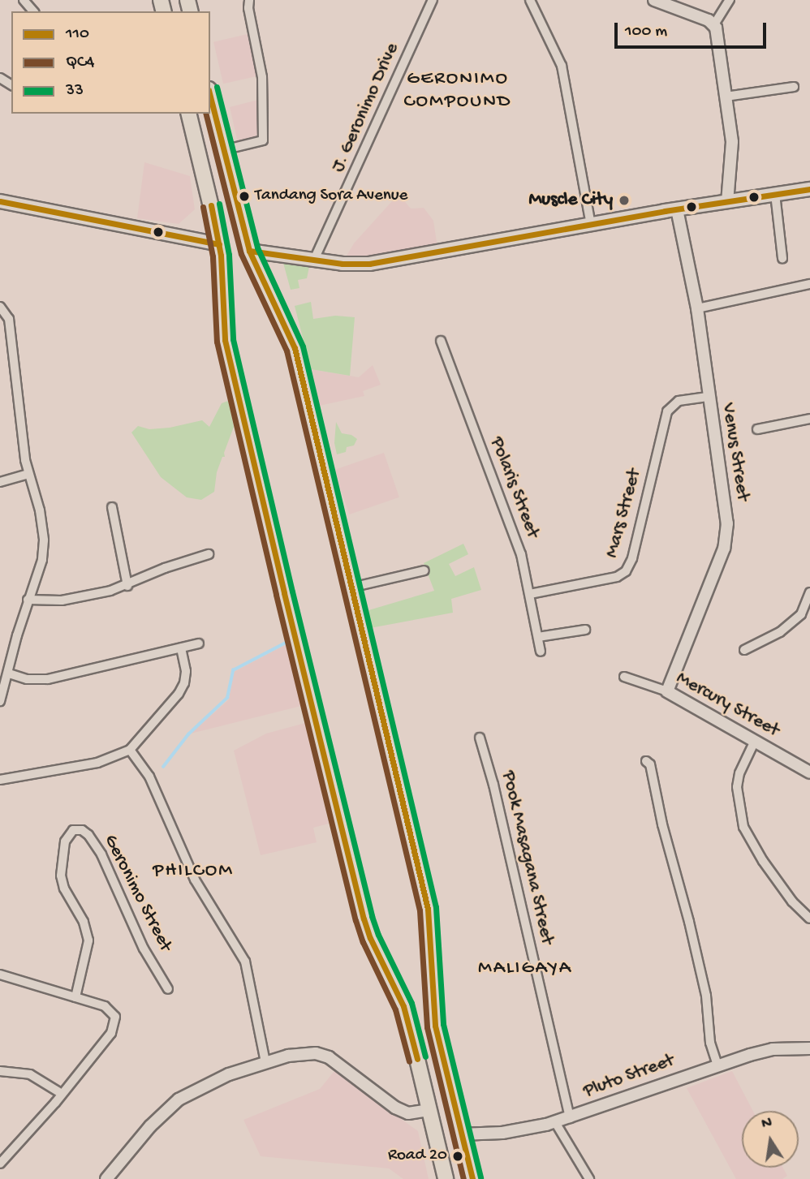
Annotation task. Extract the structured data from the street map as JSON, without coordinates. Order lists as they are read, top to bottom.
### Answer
{
  "streets": {
    "street": [
      "J. Geronimo Drive",
      "Venus Street",
      "Polaris Street",
      "Mars Street",
      "Mercury Street",
      "Pook Masagana Street",
      "Geronimo Street",
      "Pluto Street"
    ]
  },
  "crossings": [
    ["Venus Street", "Mars Street"],
    ["Venus Street", "Mercury Street"],
    ["Polaris Street", "Mars Street"],
    ["Pook Masagana Street", "Pluto Street"]
  ],
  "districts": ["GERONIMO COMPOUND", "PHILCOM", "MALIGAYA"],
  "places": ["Tandang Sora Avenue", "Muscle City", "Road 20"],
  "lines": ["transit line 33", "transit line 110", "transit line QC4"],
  "legend": ["110", "QC4", "33"],
  "scale_bar": "100 m",
  "north": "top"
}
